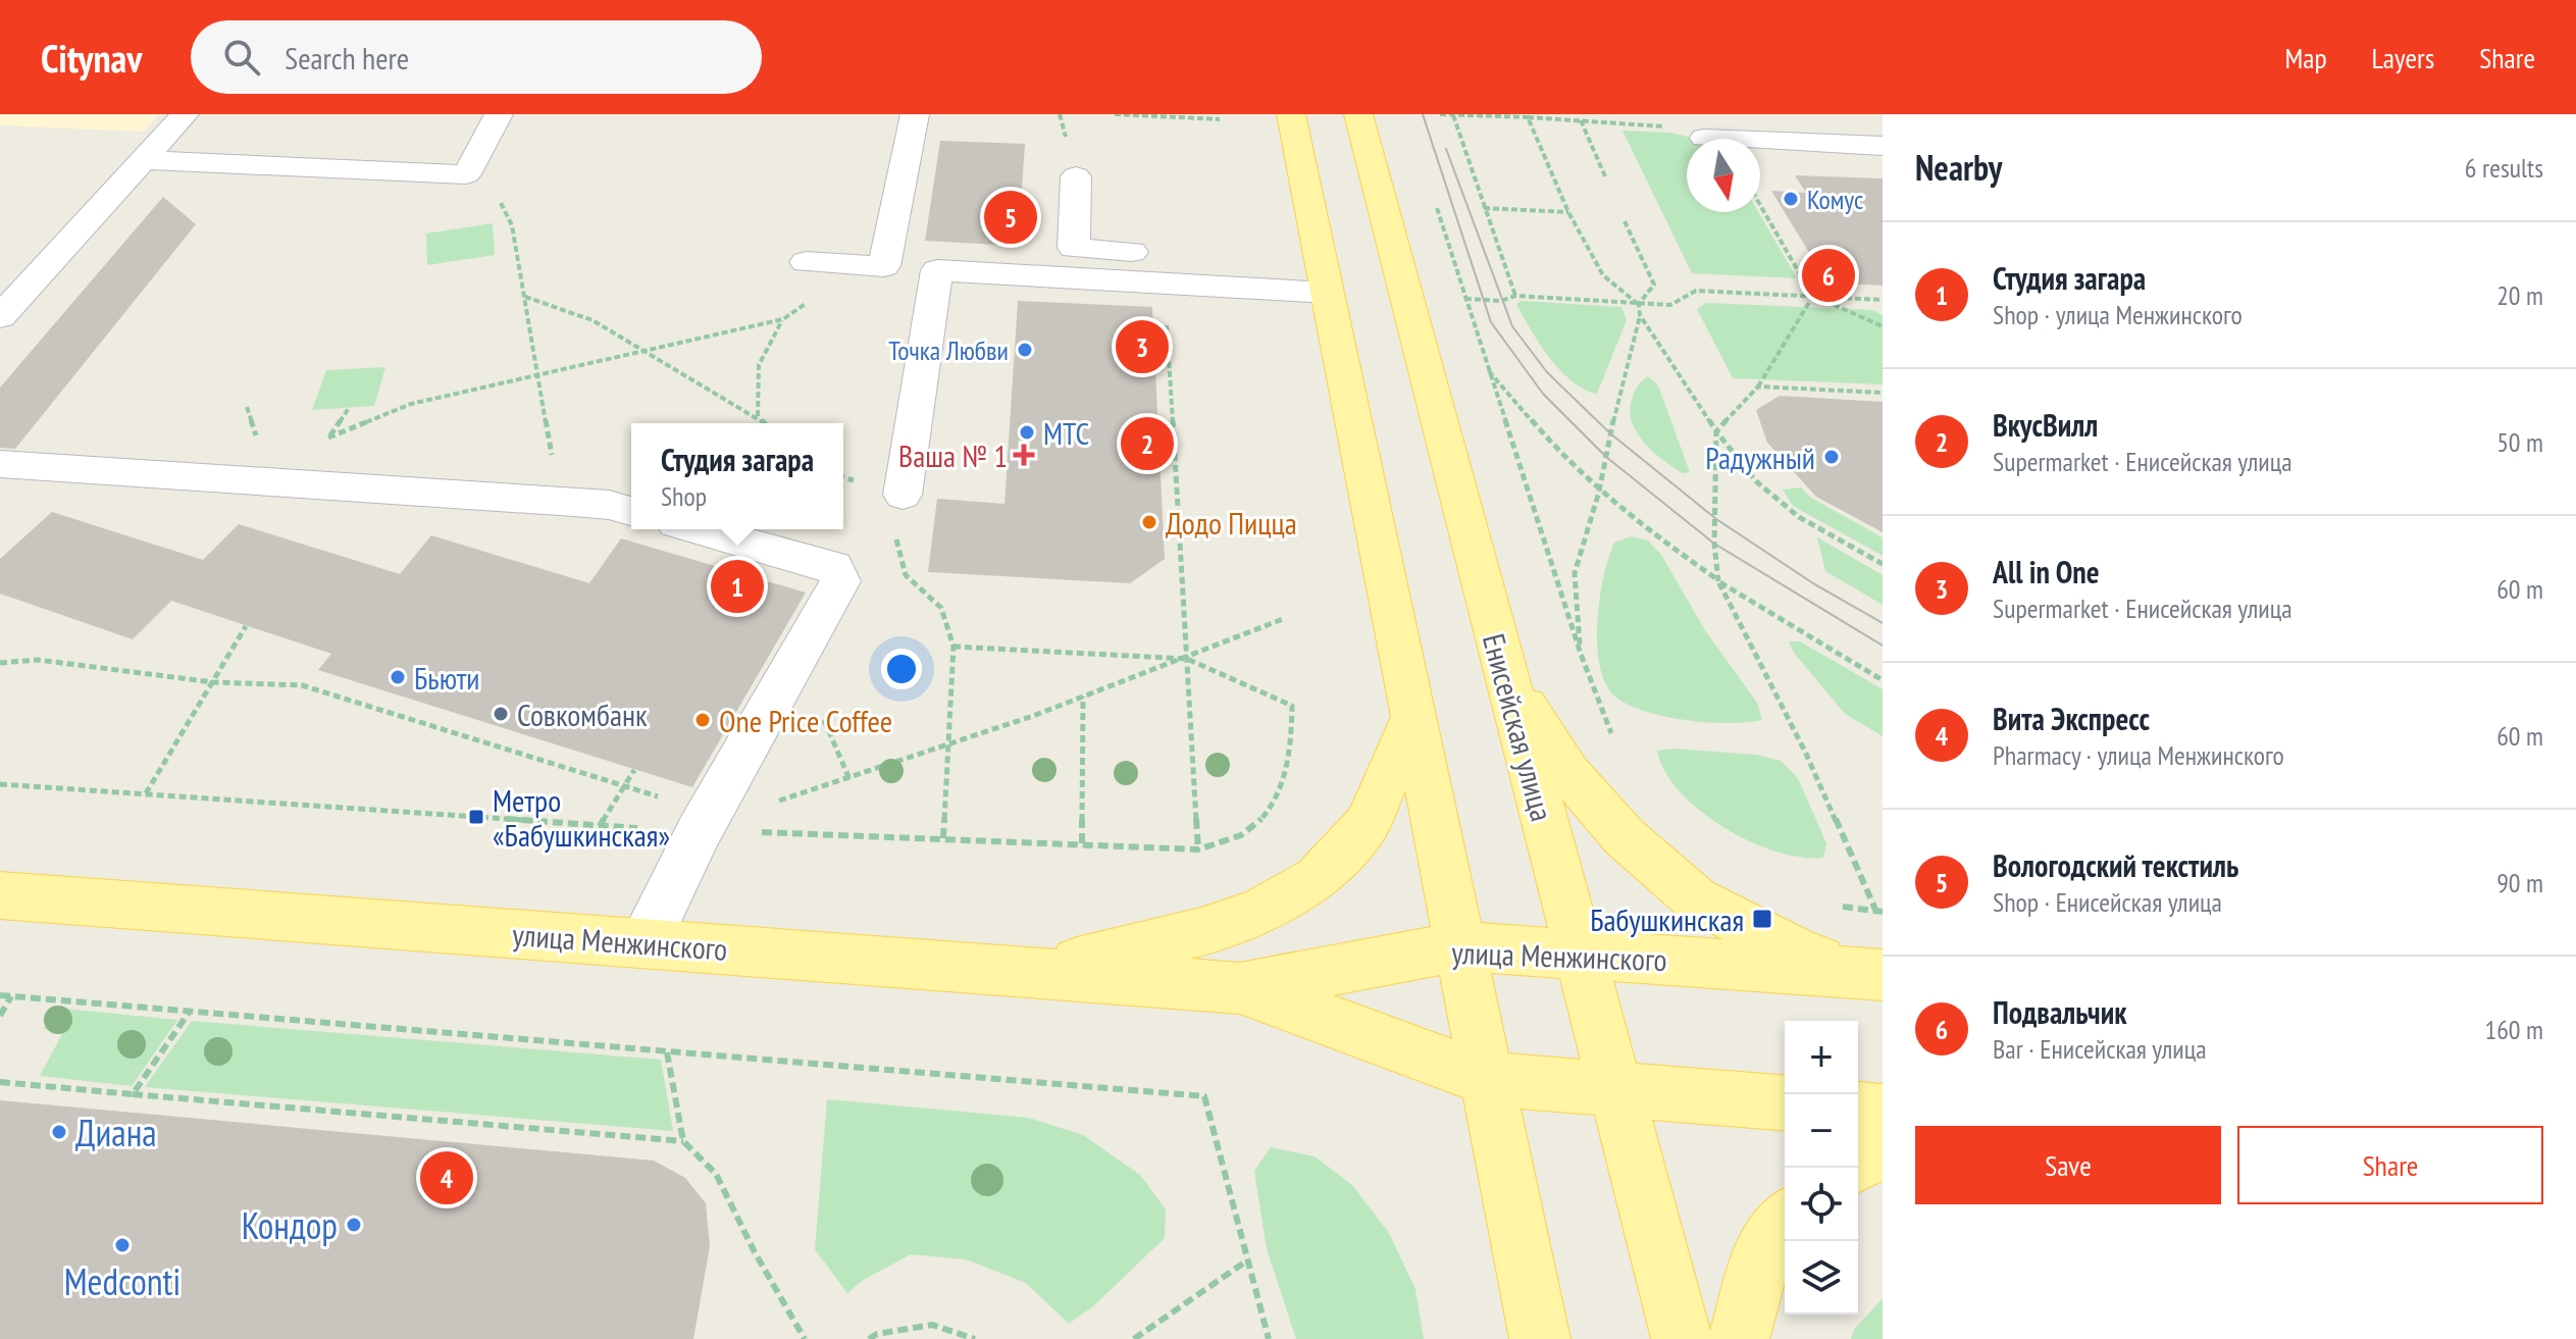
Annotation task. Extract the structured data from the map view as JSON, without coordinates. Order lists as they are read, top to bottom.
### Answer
{
  "streets": {
    "main road": ["Енисейская улица", "улица Менжинского"]
  },
  "crossings": [
    ["Енисейская улица", "улица Менжинского"]
  ],
  "places": {
    "other": [
      "Комус",
      "Точка Любви",
      "МТС",
      "Радужный",
      "Додо Пицца",
      "Бьюти",
      "Совкомбанк",
      "One Price Coffee",
      "Диана",
      "Кондор",
      "Medconti"
    ],
    "health": ["Ваша № 1"],
    "transit": ["Метро «Бабушкинская»", "Бабушкинская"]
  },
  "north": "bottom",
  "page": {
    "header": "Citynav",
    "search": "Search here",
    "nav": ["Map", "Layers", "Share"],
    "heading": ["Nearby", "6 results"],
    "pins": [
      "5",
      "6",
      "3",
      "2",
      "1",
      "4"
    ],
    "list": [
      {
        "mark": "1",
        "name": "Студия загара",
        "note": "Shop · улица Менжинского",
        "value": "20 m"
      },
      {
        "mark": "2",
        "name": "ВкусВилл",
        "note": "Supermarket · Енисейская улица",
        "value": "50 m"
      },
      {
        "mark": "3",
        "name": "All in One",
        "note": "Supermarket · Енисейская улица",
        "value": "60 m"
      },
      {
        "mark": "4",
        "name": "Вита Экспресс",
        "note": "Pharmacy · улица Менжинского",
        "value": "60 m"
      },
      {
        "mark": "5",
        "name": "Вологодский текстиль",
        "note": "Shop · Енисейская улица",
        "value": "90 m"
      },
      {
        "mark": "6",
        "name": "Подвальчик",
        "note": "Bar · Енисейская улица",
        "value": "160 m"
      }
    ],
    "popup": ["Студия загара", "Shop"],
    "map_buttons": ["+", "−"],
    "buttons": ["Save", "Share"]
  }
}
